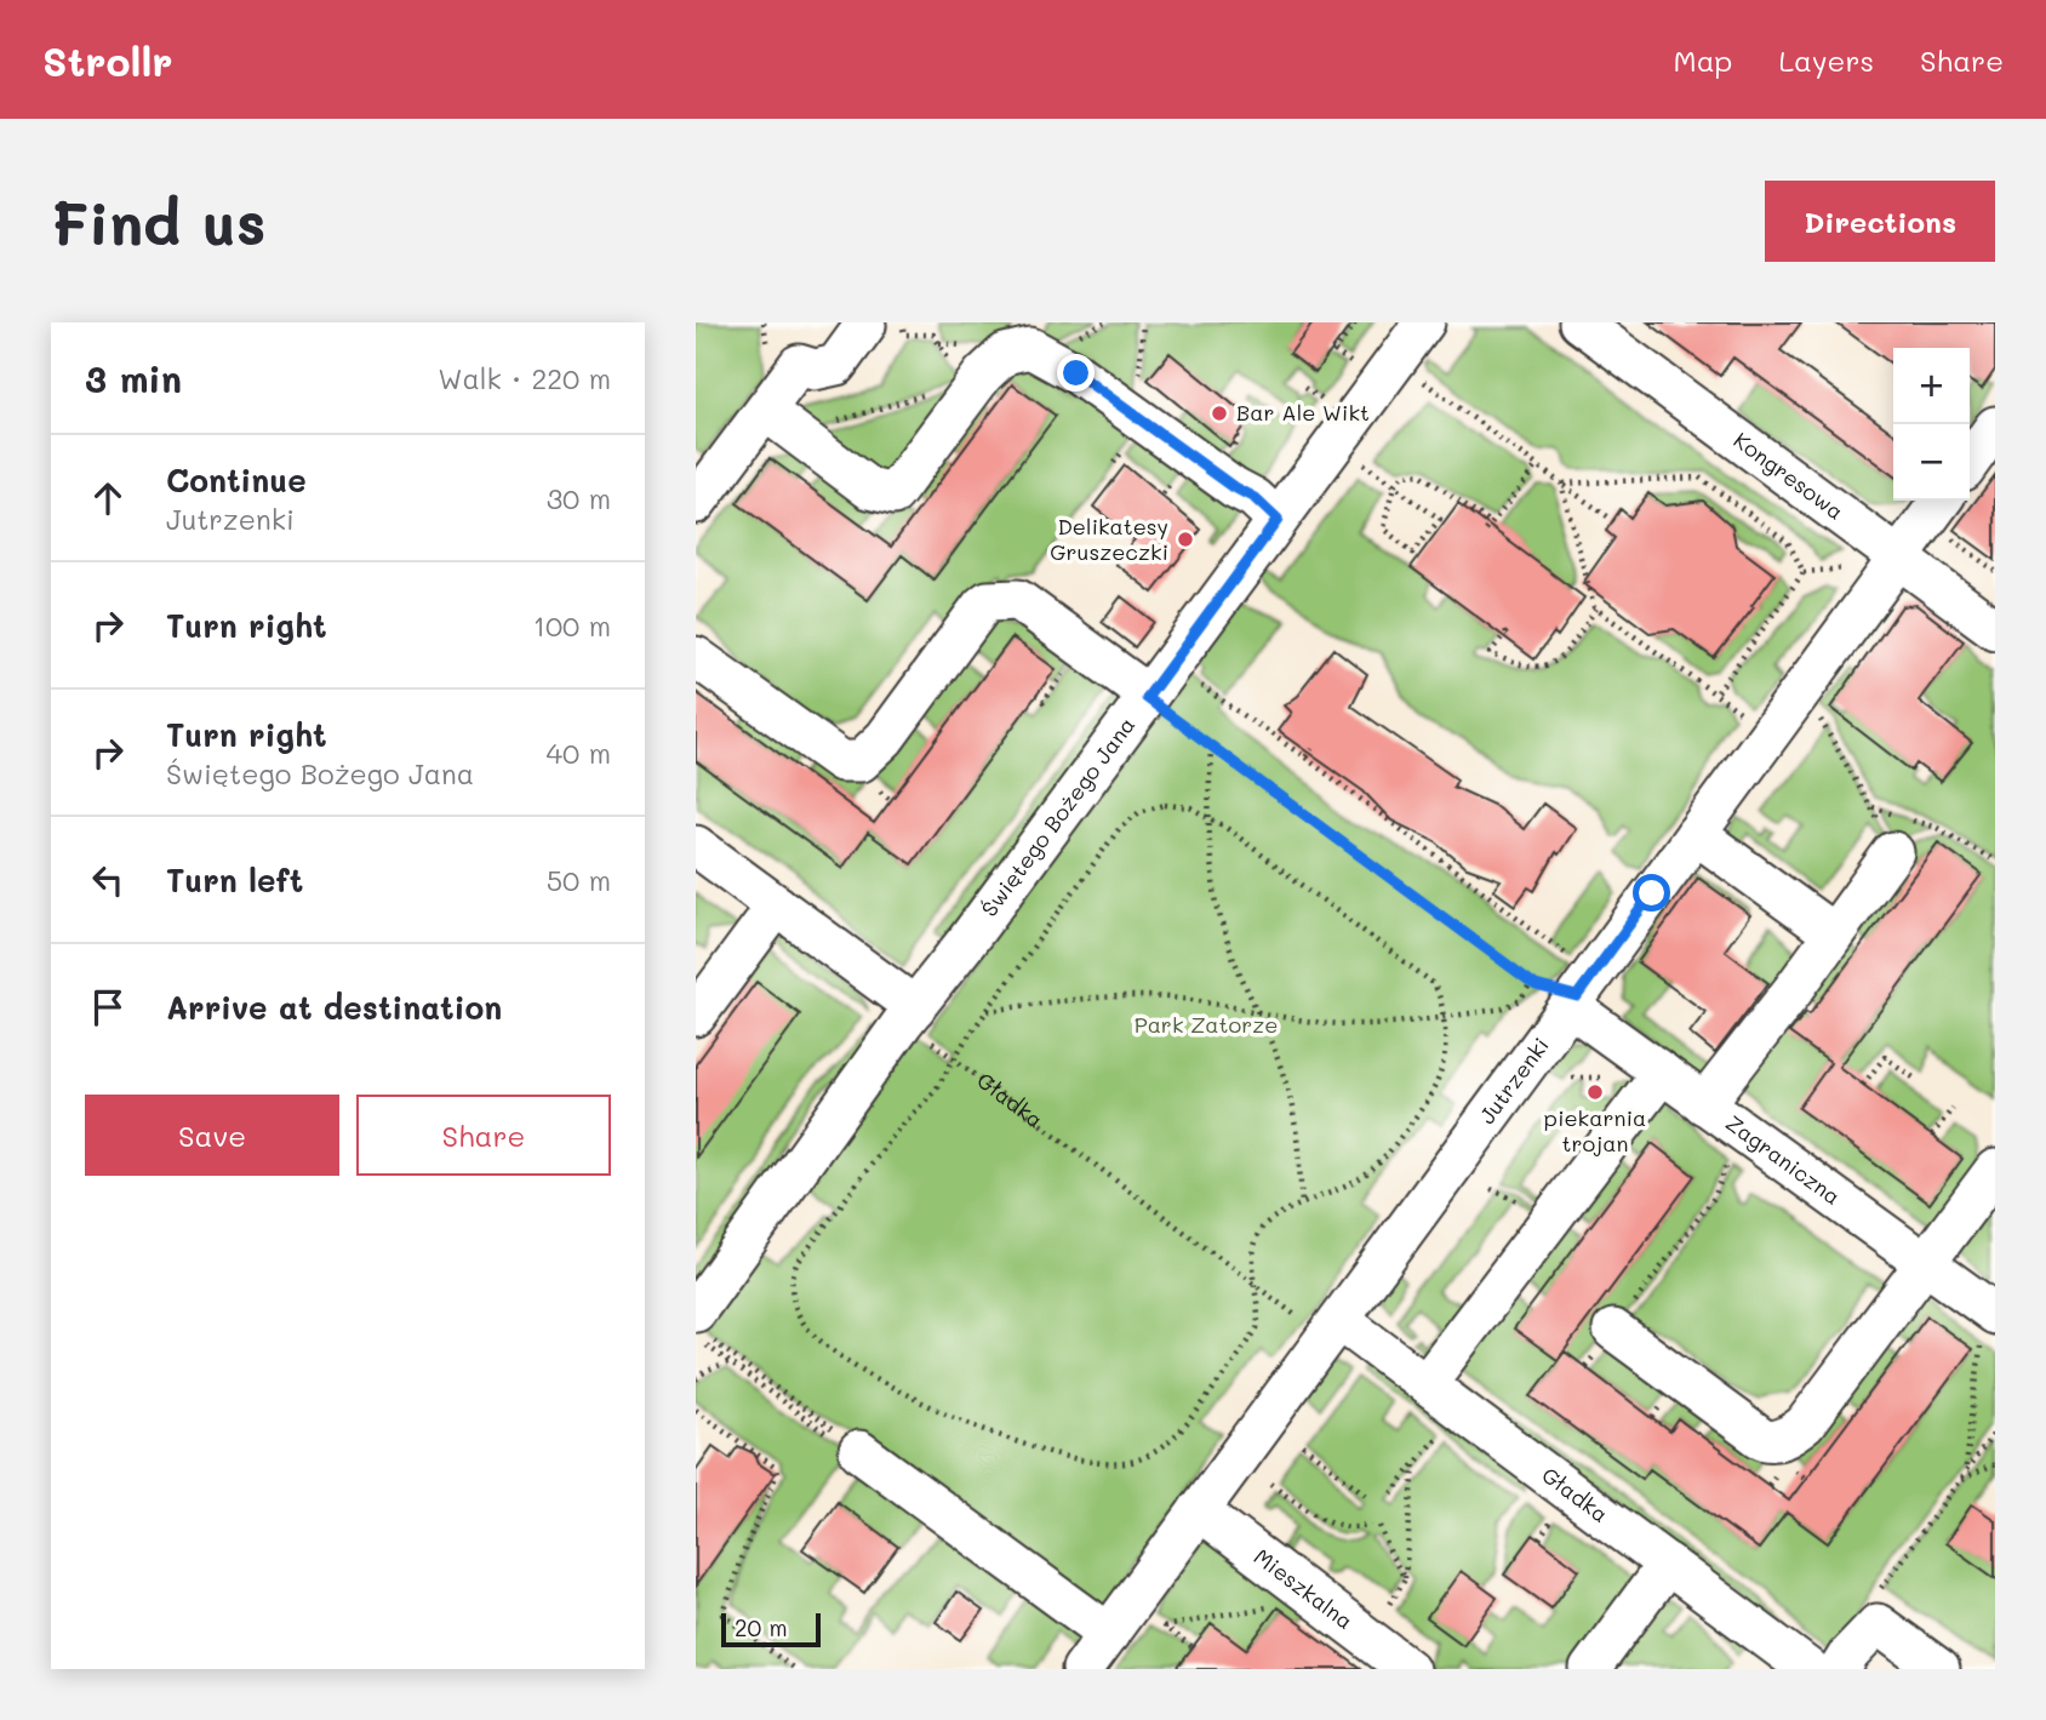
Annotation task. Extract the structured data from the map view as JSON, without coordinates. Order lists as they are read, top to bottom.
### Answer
{
  "streets": {
    "street": [
      "Kongresowa",
      "Świętego Bożego Jana",
      "Jutrzenki",
      "Gładka",
      "Zagraniczna",
      "Mieszkalna"
    ]
  },
  "crossings": [
    ["Kongresowa", "Jutrzenki"],
    ["Świętego Bożego Jana", "Gładka"],
    ["Jutrzenki", "Gładka"],
    ["Jutrzenki", "Zagraniczna"],
    ["Jutrzenki", "Mieszkalna"]
  ],
  "parks": ["Park Zatorze"],
  "places": ["Bar Ale Wikt", "Delikatesy Gruszeczki", "piekarnia trojan"],
  "scale_bar": "20 m",
  "page": {
    "header": "Strollr",
    "nav": ["Map", "Layers", "Share"],
    "buttons": [
      "Directions",
      ["Save", "Share"]
    ],
    "title": "Find us",
    "heading": ["3 min", "Walk · 220 m"],
    "map_buttons": ["+", "−"],
    "list": [
      ["Continue", "Jutrzenki", "30 m"],
      ["Turn right", "100 m"],
      ["Turn right", "Świętego Bożego Jana", "40 m"],
      ["Turn left", "50 m"],
      "Arrive at destination"
    ],
    "scale": "20 m"
  }
}
